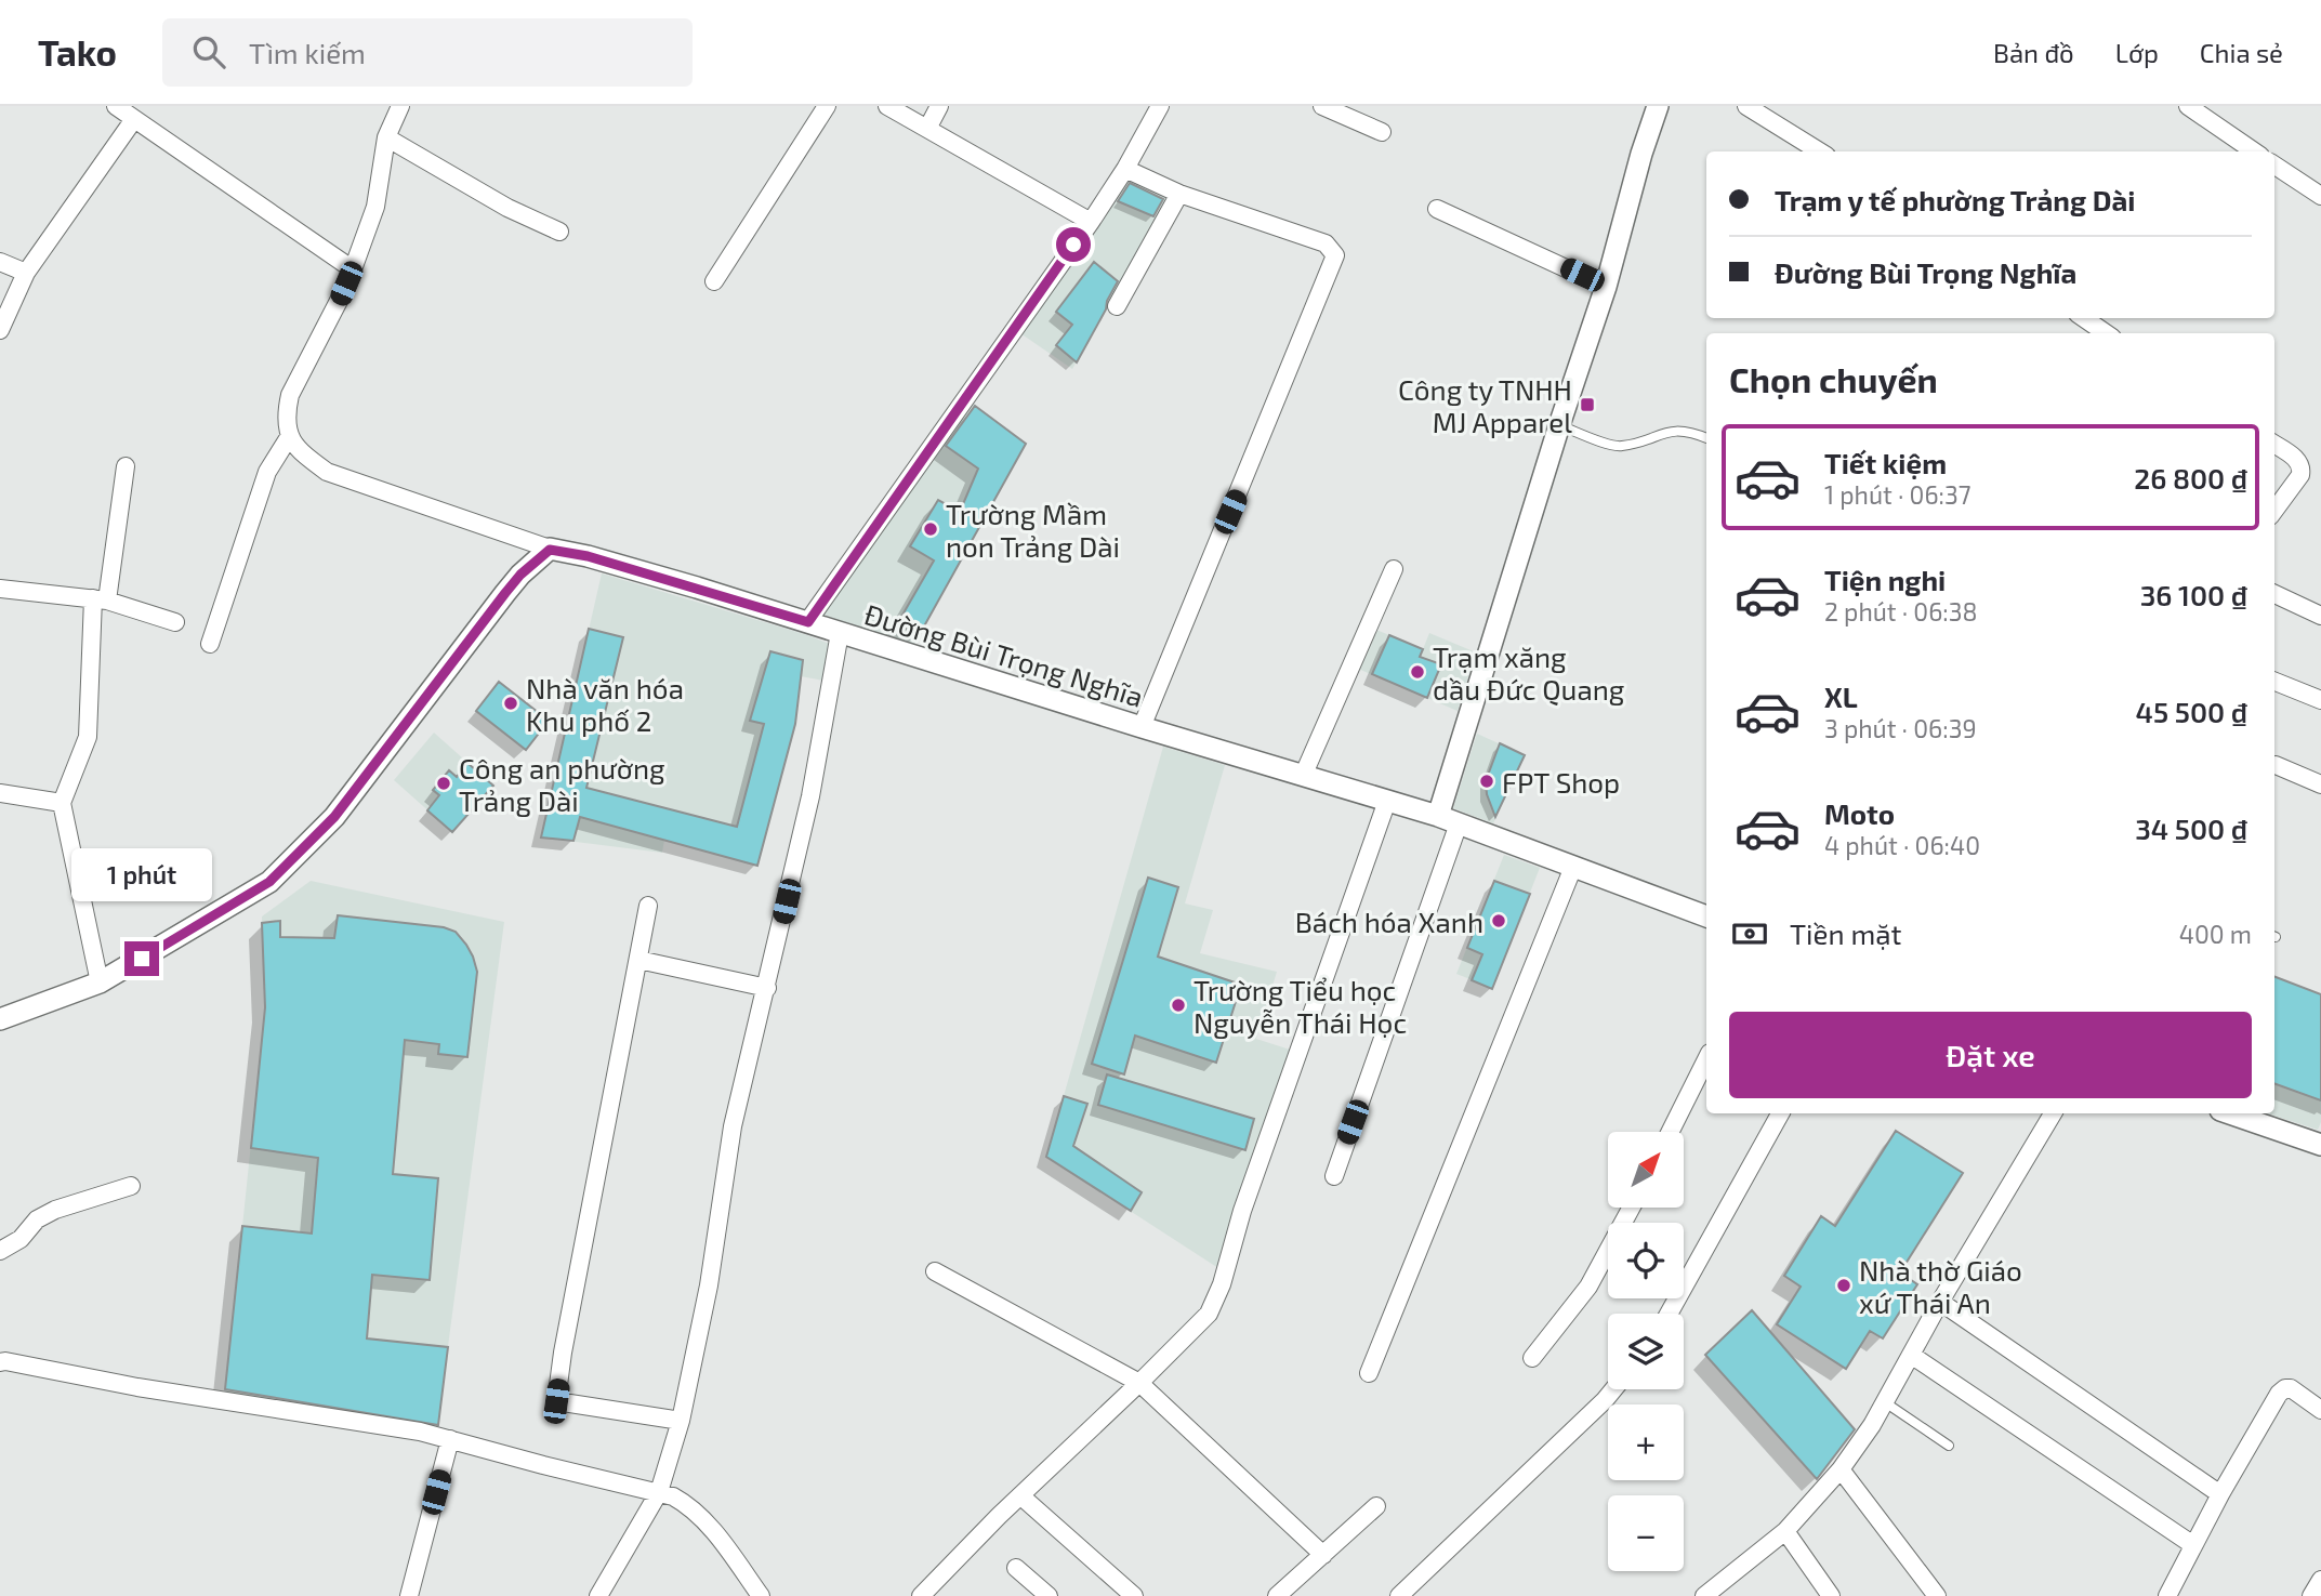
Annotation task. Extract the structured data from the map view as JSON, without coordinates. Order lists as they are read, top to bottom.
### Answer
{
  "streets": {
    "street": ["Đường Bùi Trọng Nghĩa"]
  },
  "places": {
    "transit": ["Công ty TNHH MJ Apparel"],
    "other": [
      "Trường Mầm non Trảng Dài",
      "Trạm xăng dầu Đức Quang",
      "Nhà văn hóa Khu phố 2",
      "FPT Shop",
      "Công an phường Trảng Dài",
      "Bách hóa Xanh",
      "Trường Tiểu học Nguyễn Thái Học",
      "Nhà thờ Giáo xứ Thái An"
    ]
  },
  "north": "top right",
  "page": {
    "header": "Tako",
    "search": "Tìm kiếm",
    "nav": ["Bản đồ", "Lớp", "Chia sẻ"],
    "banner": ["Trạm y tế phường Trảng Dài", "Đường Bùi Trọng Nghĩa"],
    "heading": "Chọn chuyến",
    "list": [
      {
        "name": "Tiết kiệm",
        "note": "1 phút · 06:37",
        "value": "26 800 ₫"
      },
      {
        "name": "Tiện nghi",
        "note": "2 phút · 06:38",
        "value": "36 100 ₫"
      },
      {
        "name": "XL",
        "note": "3 phút · 06:39",
        "value": "45 500 ₫"
      },
      {
        "name": "Moto",
        "note": "4 phút · 06:40",
        "value": "34 500 ₫"
      }
    ],
    "bubble": "1 phút",
    "pay": ["Tiền mặt", "400 m"],
    "buttons": "Đặt xe",
    "map_buttons": ["+", "−"]
  }
}
